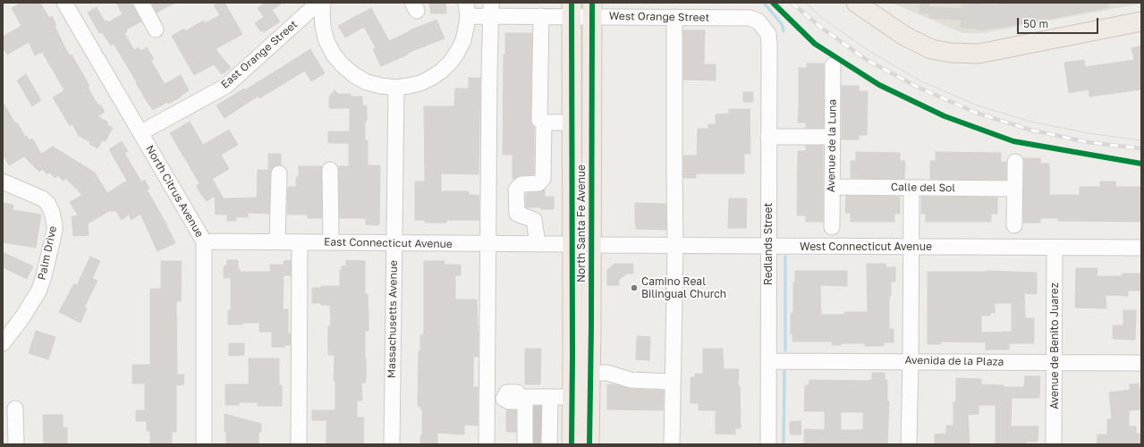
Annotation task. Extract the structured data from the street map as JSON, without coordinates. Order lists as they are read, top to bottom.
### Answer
{
  "streets": {
    "main road": ["North Santa Fe Avenue"],
    "street": [
      "West Orange Street",
      "East Orange Street",
      "Avenue de la Luna",
      "Calle del Sol",
      "North Citrus Avenue",
      "East Connecticut Avenue",
      "Redlands Street",
      "West Connecticut Avenue",
      "Palm Drive",
      "Massachusetts Avenue",
      "Avenue de Benito Juarez",
      "Avenida de la Plaza"
    ]
  },
  "crossings": [
    ["West Orange Street", "North Santa Fe Avenue"],
    ["West Orange Street", "Redlands Street"],
    ["East Orange Street", "North Citrus Avenue"],
    ["Avenue de la Luna", "Calle del Sol"],
    ["North Citrus Avenue", "East Connecticut Avenue"],
    ["North Santa Fe Avenue", "East Connecticut Avenue"],
    ["North Santa Fe Avenue", "West Connecticut Avenue"],
    ["East Connecticut Avenue", "Massachusetts Avenue"],
    ["Redlands Street", "West Connecticut Avenue"],
    ["Redlands Street", "Avenida de la Plaza"],
    ["West Connecticut Avenue", "Avenue de Benito Juarez"],
    ["Avenue de Benito Juarez", "Avenida de la Plaza"]
  ],
  "places": ["Camino Real Bilingual Church"],
  "scale_bar": "50 m"
}
